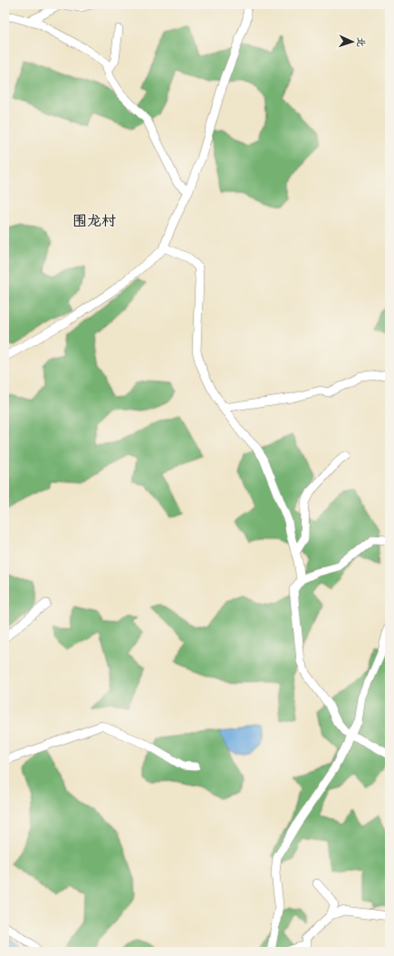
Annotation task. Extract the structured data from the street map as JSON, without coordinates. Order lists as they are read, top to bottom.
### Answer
{
  "districts": ["围龙村"],
  "north": "right"
}
